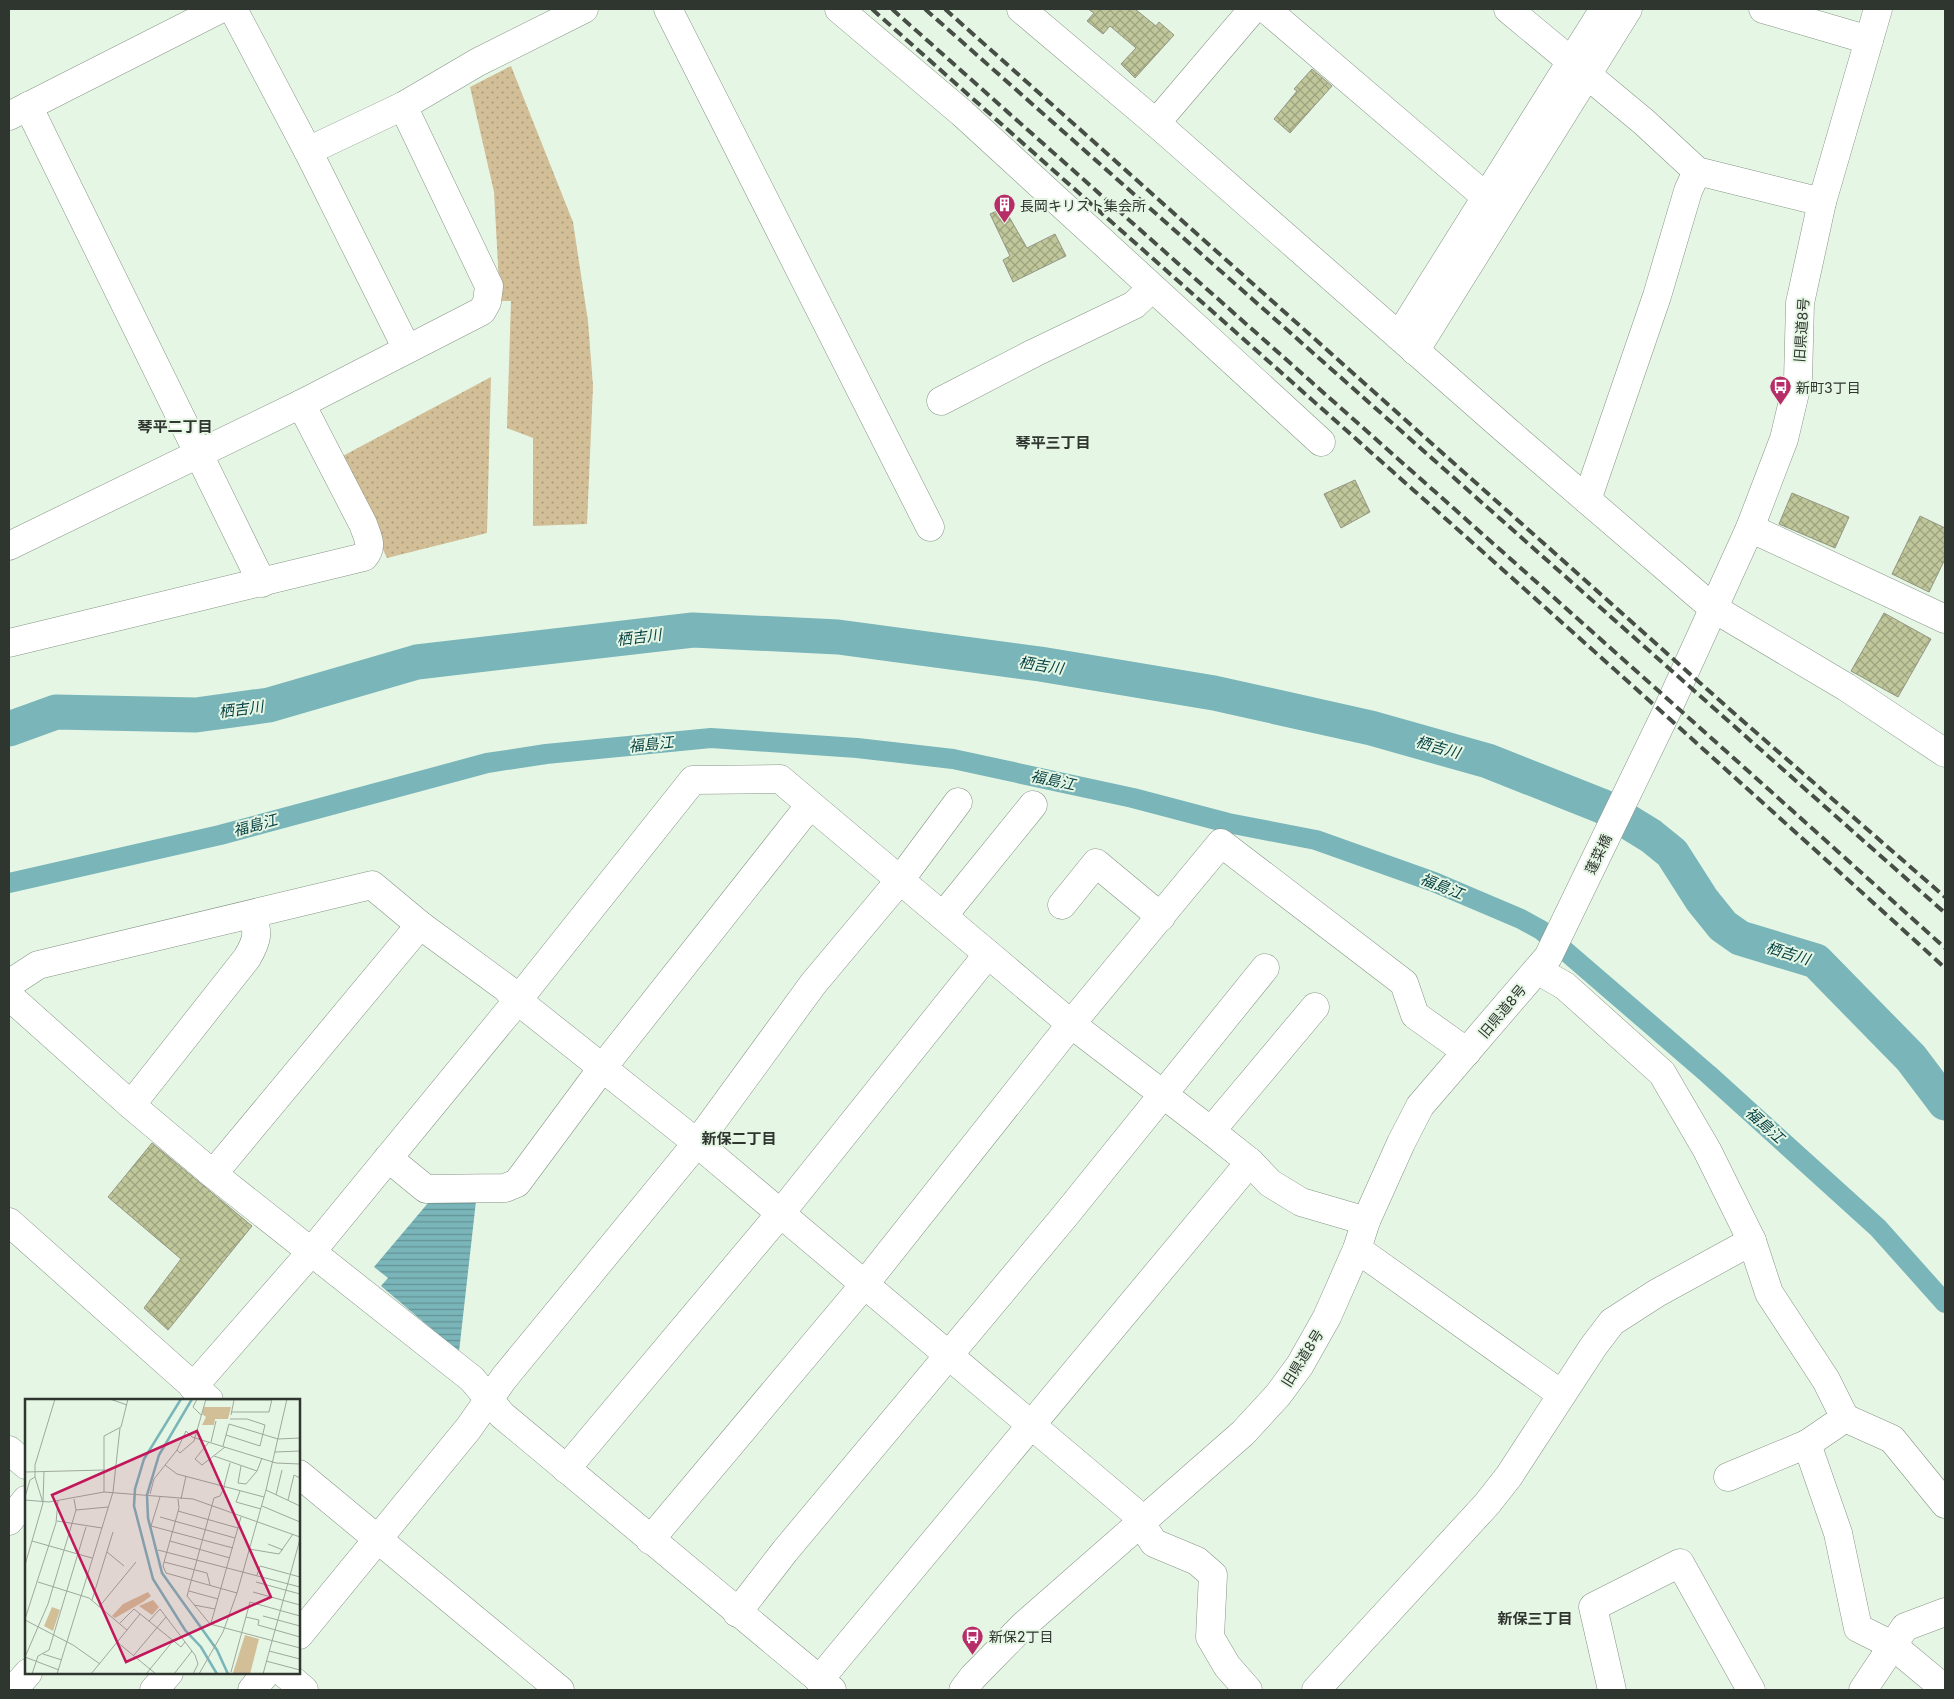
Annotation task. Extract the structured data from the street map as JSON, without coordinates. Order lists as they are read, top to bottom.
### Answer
{
  "streets": {
    "street": ["旧県道8号", "蓬菜橋"]
  },
  "crossings": [
    ["旧県道8号", "蓬菜橋"]
  ],
  "districts": [
    "琴平二丁目",
    "琴平三丁目",
    "新保二丁目",
    "新保三丁目"
  ],
  "water": ["栖吉川", "福島江"],
  "places": {
    "building": ["長岡キリスト集会所"],
    "bus stop": ["新町3丁目", "新保2丁目"]
  }
}
